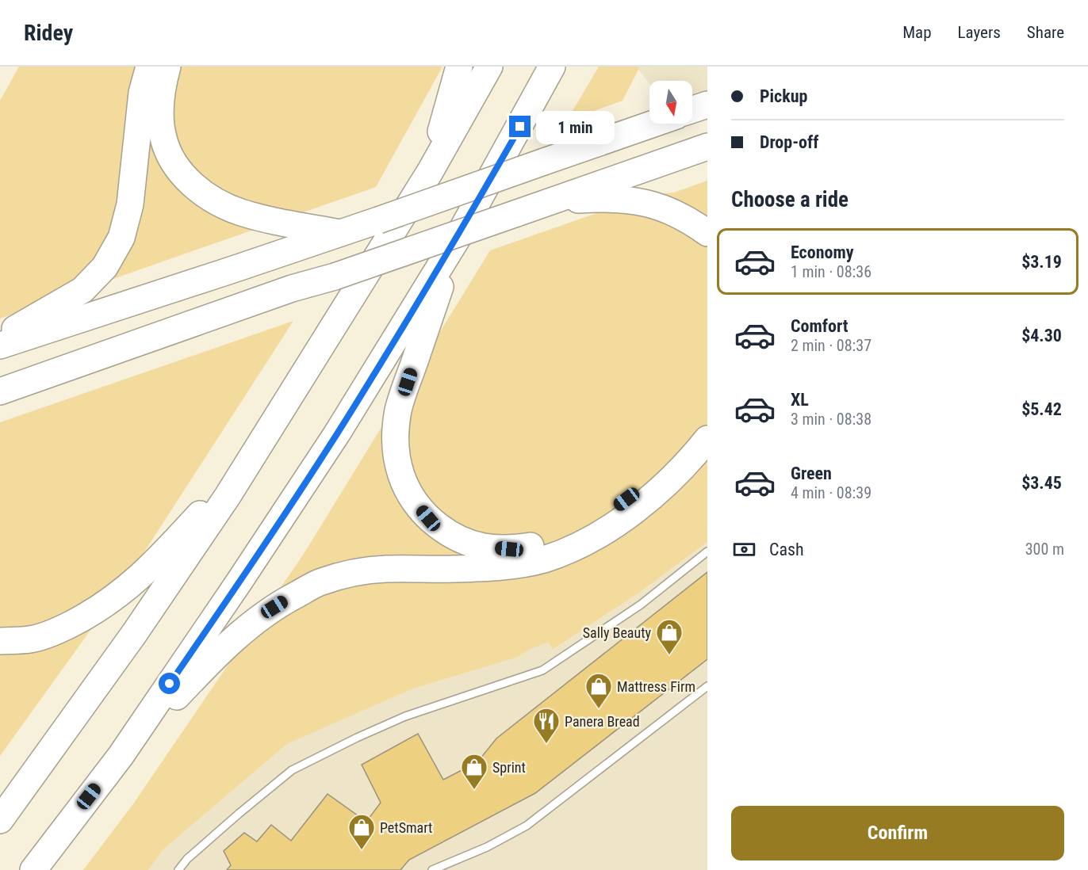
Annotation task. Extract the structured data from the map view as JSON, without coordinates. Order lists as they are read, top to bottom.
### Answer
{
  "places": {
    "shop": [
      "Sally Beauty",
      "Mattress Firm",
      "Sprint",
      "PetSmart"
    ],
    "restaurant": ["Panera Bread"]
  },
  "north": "bottom",
  "page": {
    "header": "Ridey",
    "nav": ["Map", "Layers", "Share"],
    "banner": ["Pickup", "Drop-off"],
    "bubble": "1 min",
    "heading": "Choose a ride",
    "list": [
      {
        "name": "Economy",
        "note": "1 min · 08:36",
        "value": "$3.19"
      },
      {
        "name": "Comfort",
        "note": "2 min · 08:37",
        "value": "$4.30"
      },
      {
        "name": "XL",
        "note": "3 min · 08:38",
        "value": "$5.42"
      },
      {
        "name": "Green",
        "note": "4 min · 08:39",
        "value": "$3.45"
      }
    ],
    "pay": ["Cash", "300 m"],
    "buttons": "Confirm"
  }
}
